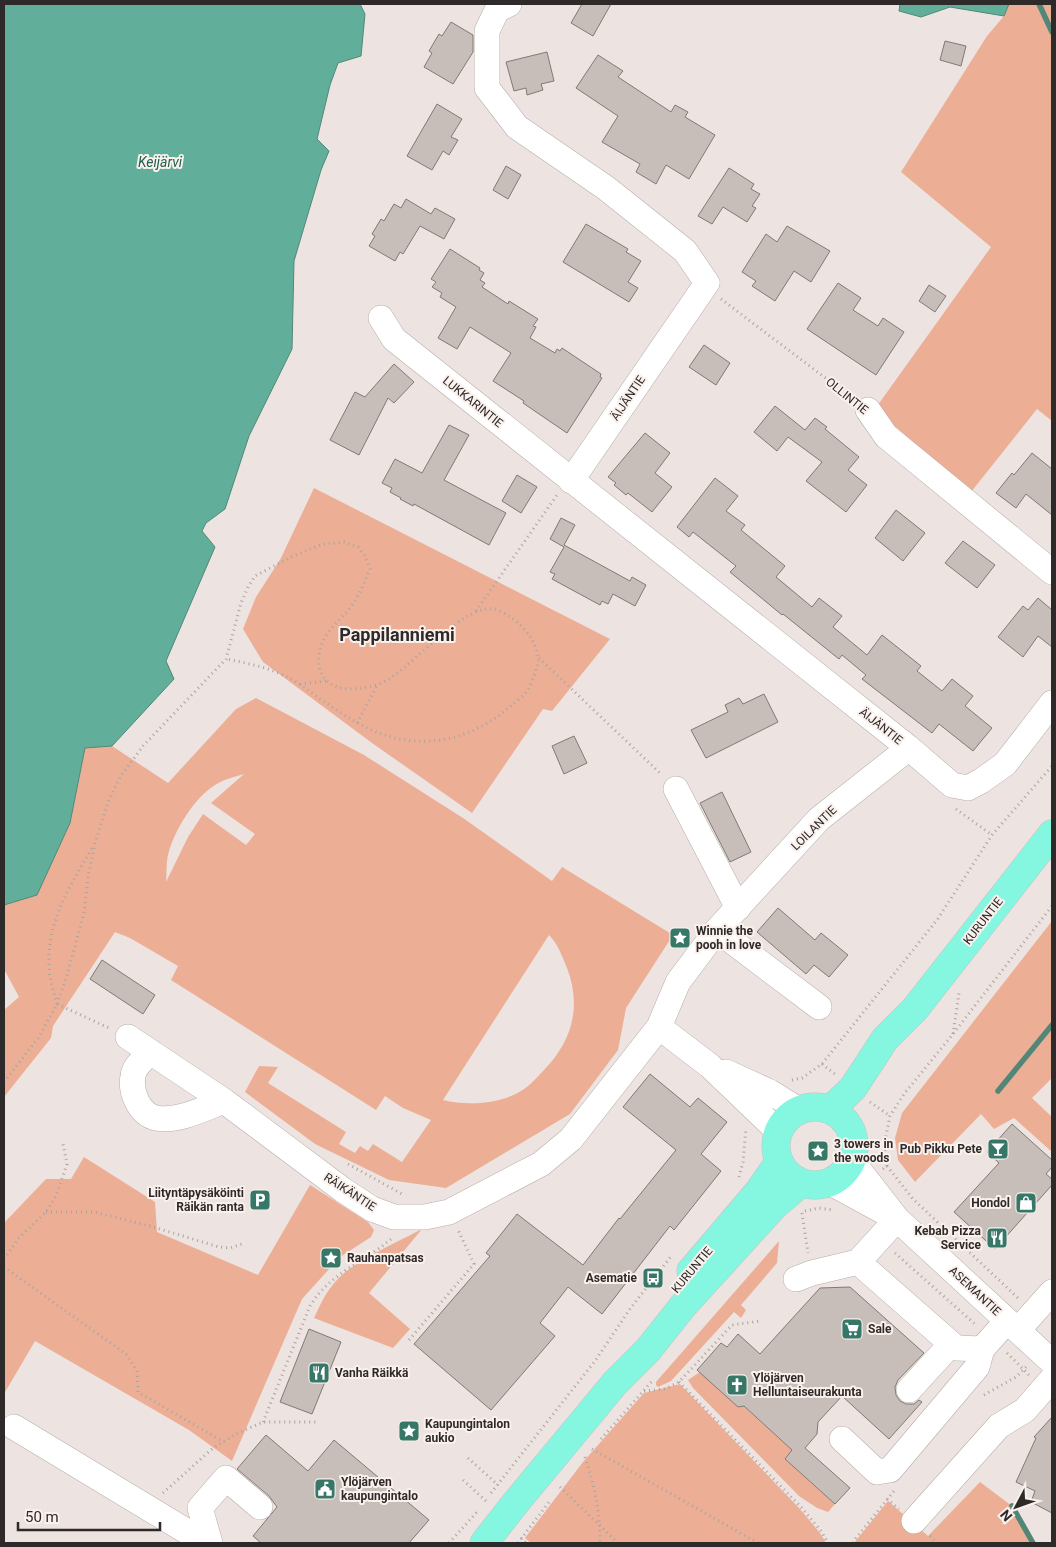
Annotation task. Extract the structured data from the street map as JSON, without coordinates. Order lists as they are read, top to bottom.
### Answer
{
  "streets": {
    "main road": ["KURUNTIE"],
    "street": [
      "OLLINTIE",
      "ÄIJÄNTIE",
      "LUKKARINTIE",
      "LOILANTIE",
      "RÄIKÄNTIE",
      "ASEMANTIE"
    ]
  },
  "crossings": [
    ["OLLINTIE", "ÄIJÄNTIE"],
    ["ÄIJÄNTIE", "LUKKARINTIE"],
    ["ÄIJÄNTIE", "LOILANTIE"],
    ["LOILANTIE", "RÄIKÄNTIE"],
    ["KURUNTIE", "ASEMANTIE"]
  ],
  "districts": ["Pappilanniemi"],
  "water": ["Keijärvi"],
  "places": {
    "place": [
      "Winnie the pooh in love",
      "3 towers in the woods",
      "Rauhanpatsas",
      "Kaupungintalon aukio"
    ],
    "bar": ["Pub Pikku Pete"],
    "parking": ["Liityntäpysäköinti Räikän ranta"],
    "shop": ["Hondol"],
    "restaurant": ["Kebab Pizza Service", "Vanha Räikkä"],
    "bus stop": ["Asematie"],
    "supermarket": ["Sale"],
    "church": ["Ylöjärven Helluntaiseurakunta"],
    "public building": ["Ylöjärven kaupungintalo"]
  },
  "scale_bar": "50 m",
  "north": "bottom left"
}
